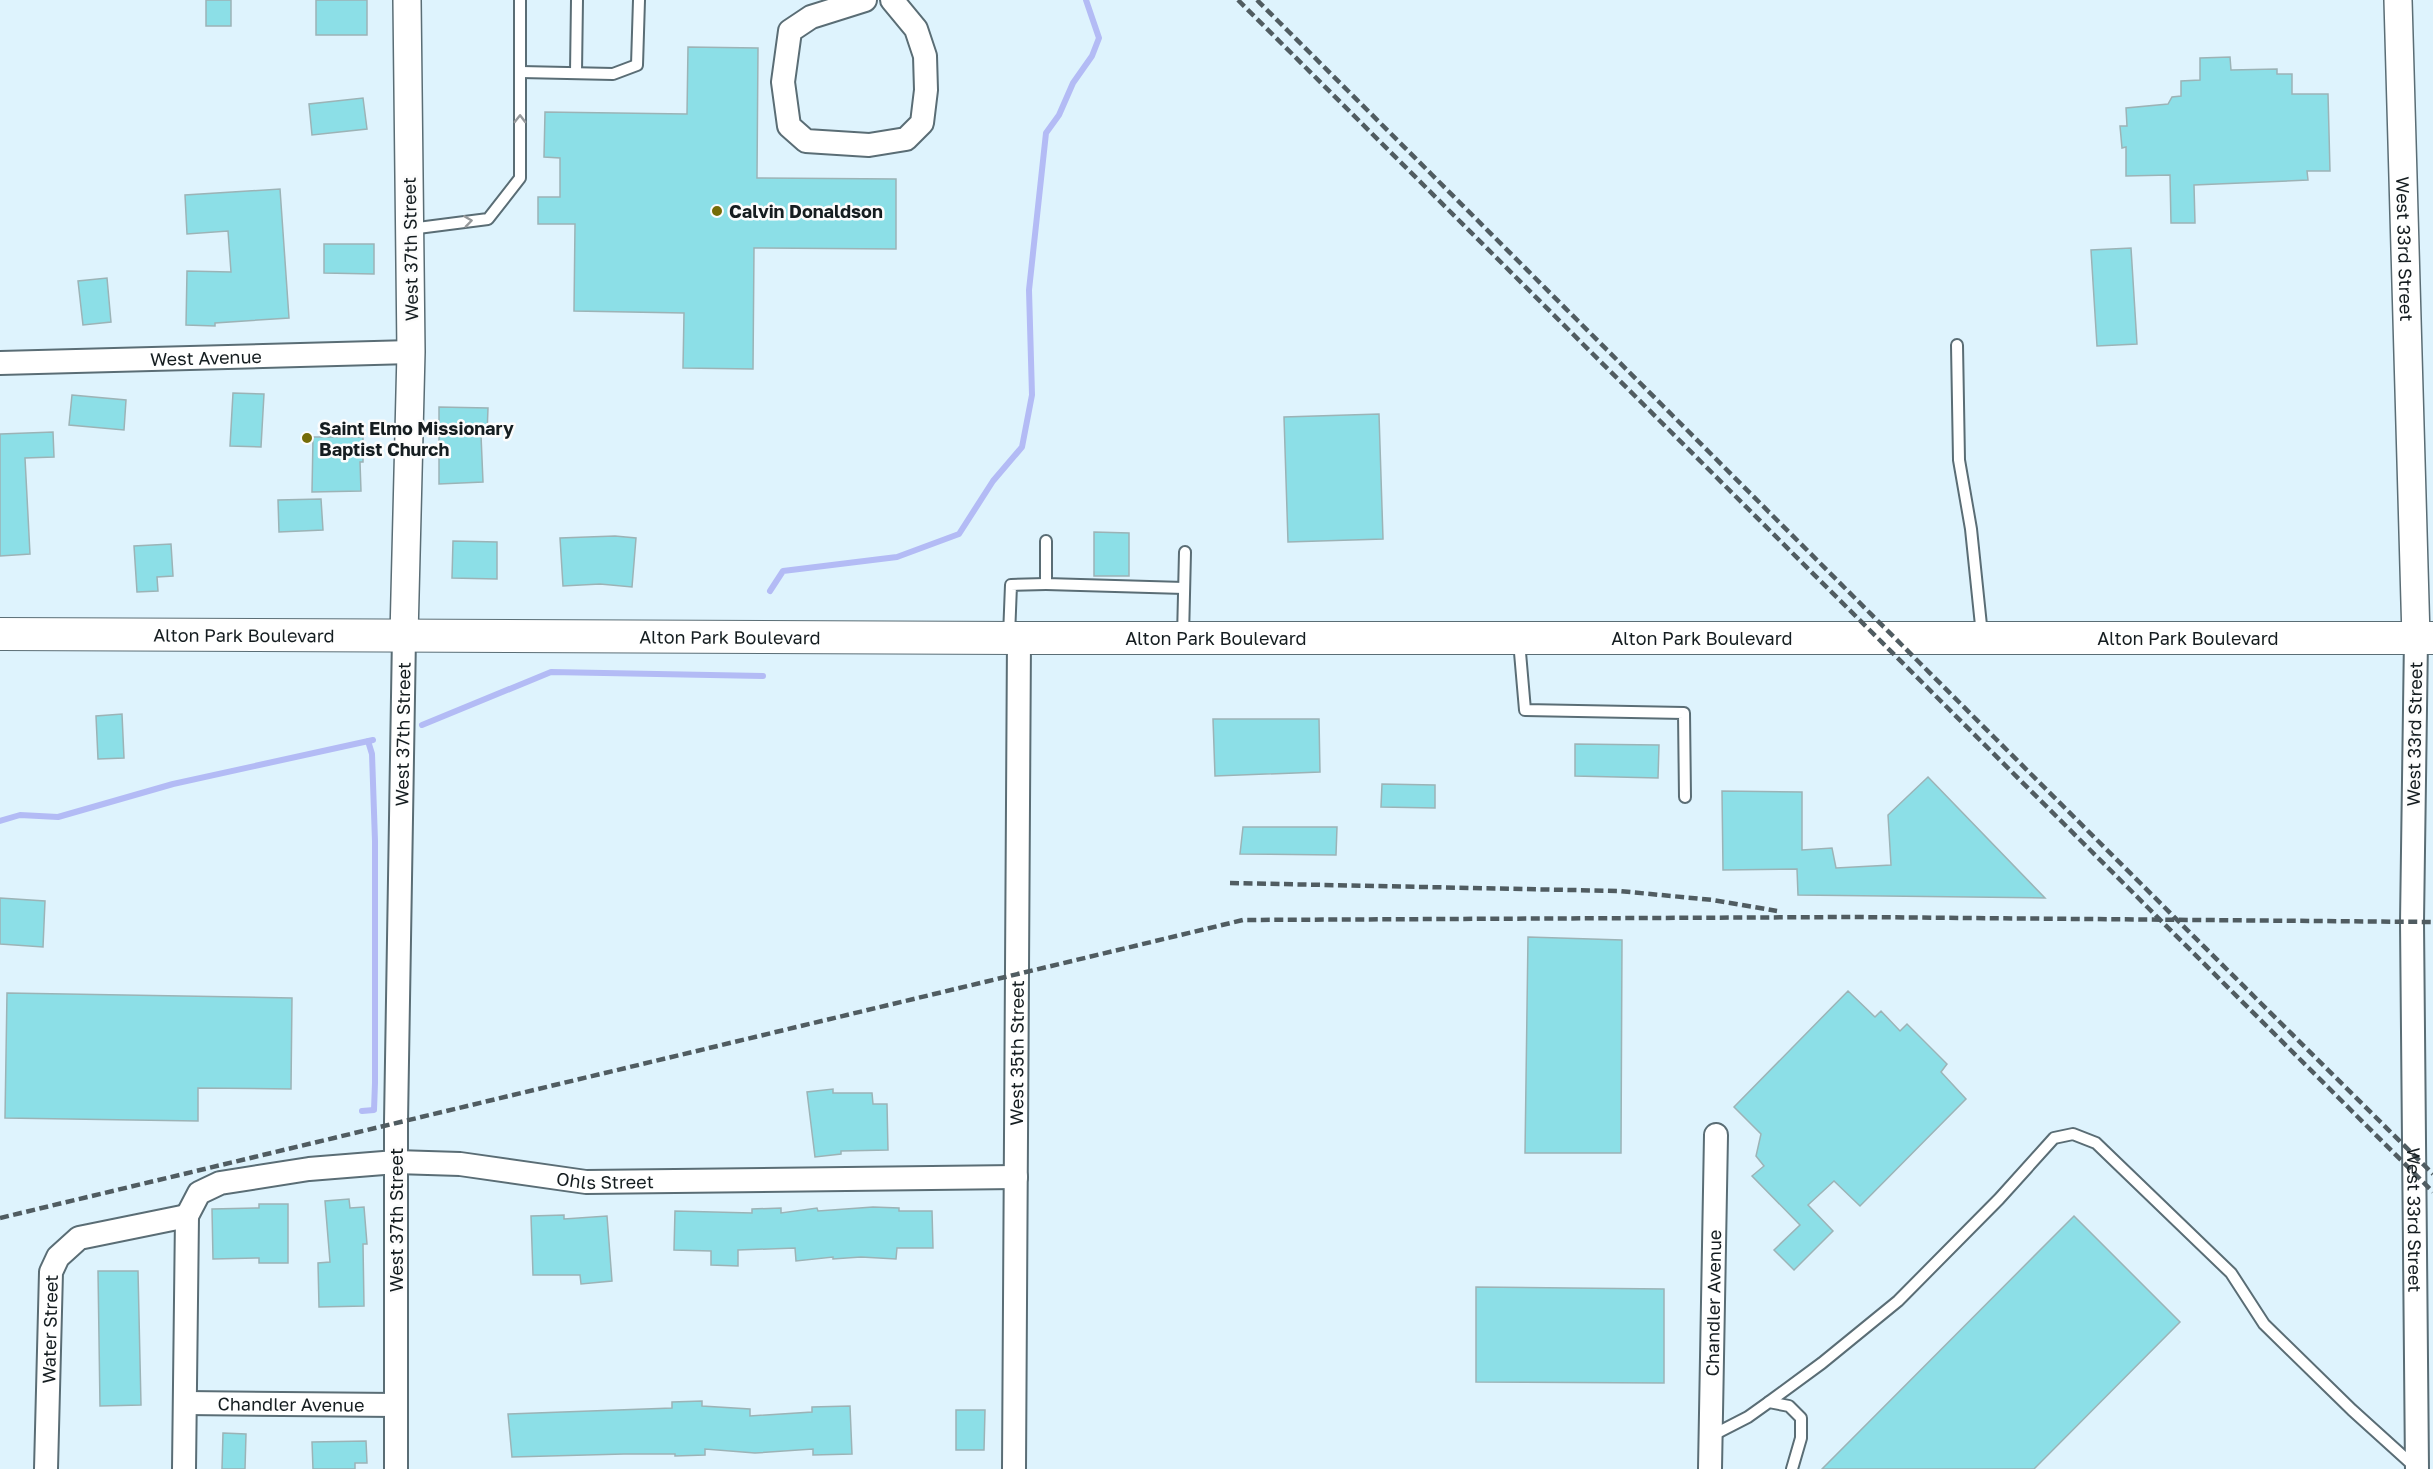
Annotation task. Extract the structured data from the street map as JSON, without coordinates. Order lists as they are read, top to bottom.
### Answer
{
  "streets": {
    "main road": ["Alton Park Boulevard"],
    "street": [
      "West 37th Street",
      "West 33rd Street",
      "West Avenue",
      "West 35th Street",
      "Ohls Street",
      "Chandler Avenue",
      "Water Street"
    ]
  },
  "crossings": [
    ["West 37th Street", "West Avenue"],
    ["West 37th Street", "Alton Park Boulevard"],
    ["West 37th Street", "Ohls Street"],
    ["West 37th Street", "Chandler Avenue"],
    ["West 33rd Street", "Alton Park Boulevard"],
    ["Alton Park Boulevard", "West 35th Street"],
    ["West 35th Street", "Ohls Street"],
    ["Ohls Street", "Water Street"]
  ],
  "places": ["Calvin Donaldson", "Saint Elmo Missionary Baptist Church"]
}
